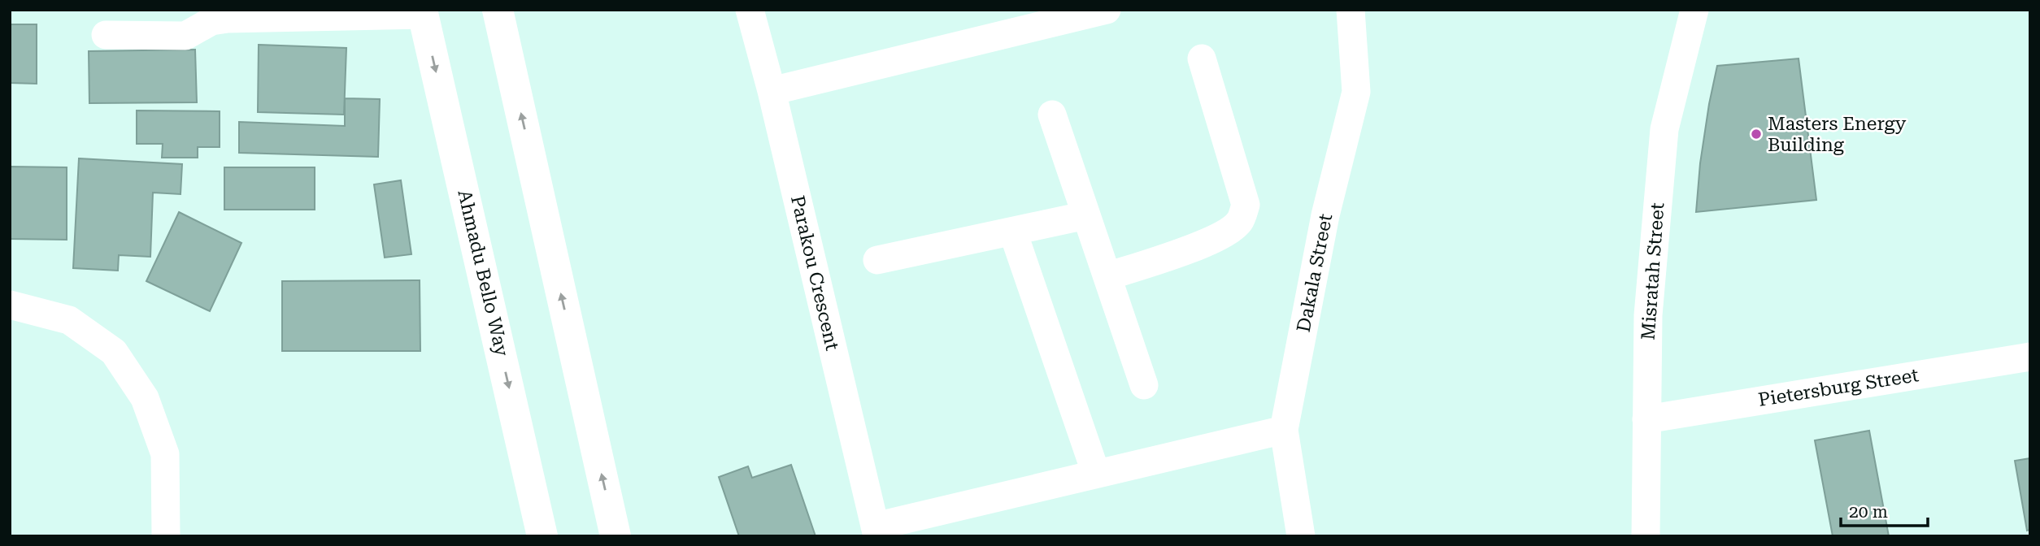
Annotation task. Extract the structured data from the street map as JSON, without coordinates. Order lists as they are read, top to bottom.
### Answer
{
  "streets": {
    "main road": ["Ahmadu Bello Way"],
    "street": [
      "Misratah Street",
      "Parakou Crescent",
      "Dakala Street",
      "Pietersburg Street"
    ]
  },
  "crossings": [
    ["Misratah Street", "Pietersburg Street"]
  ],
  "places": ["Masters Energy Building"],
  "scale_bar": "20 m"
}
